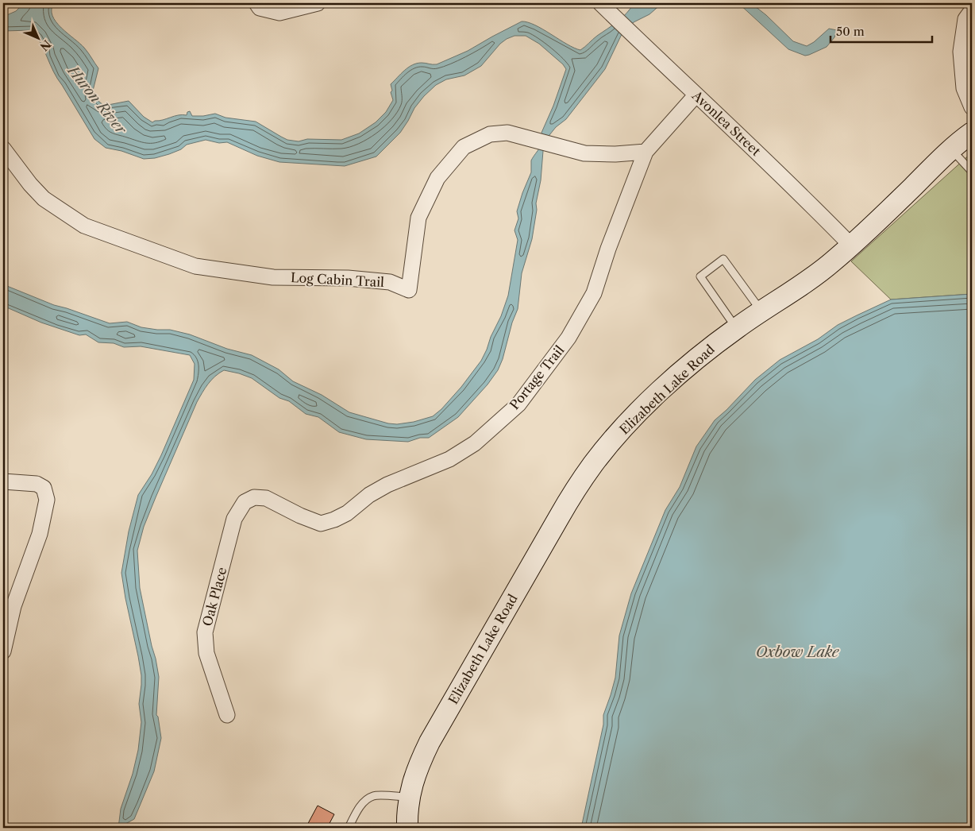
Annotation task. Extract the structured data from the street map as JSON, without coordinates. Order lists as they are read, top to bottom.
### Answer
{
  "streets": {
    "street": [
      "Avonlea Street",
      "Log Cabin Trail",
      "Portage Trail",
      "Elizabeth Lake Road",
      "Oak Place"
    ]
  },
  "crossings": [
    ["Avonlea Street", "Elizabeth Lake Road"],
    ["Log Cabin Trail", "Portage Trail"],
    ["Portage Trail", "Oak Place"]
  ],
  "water": ["Huron River", "Oxbow Lake"],
  "scale_bar": "50 m",
  "north": "bottom right"
}
